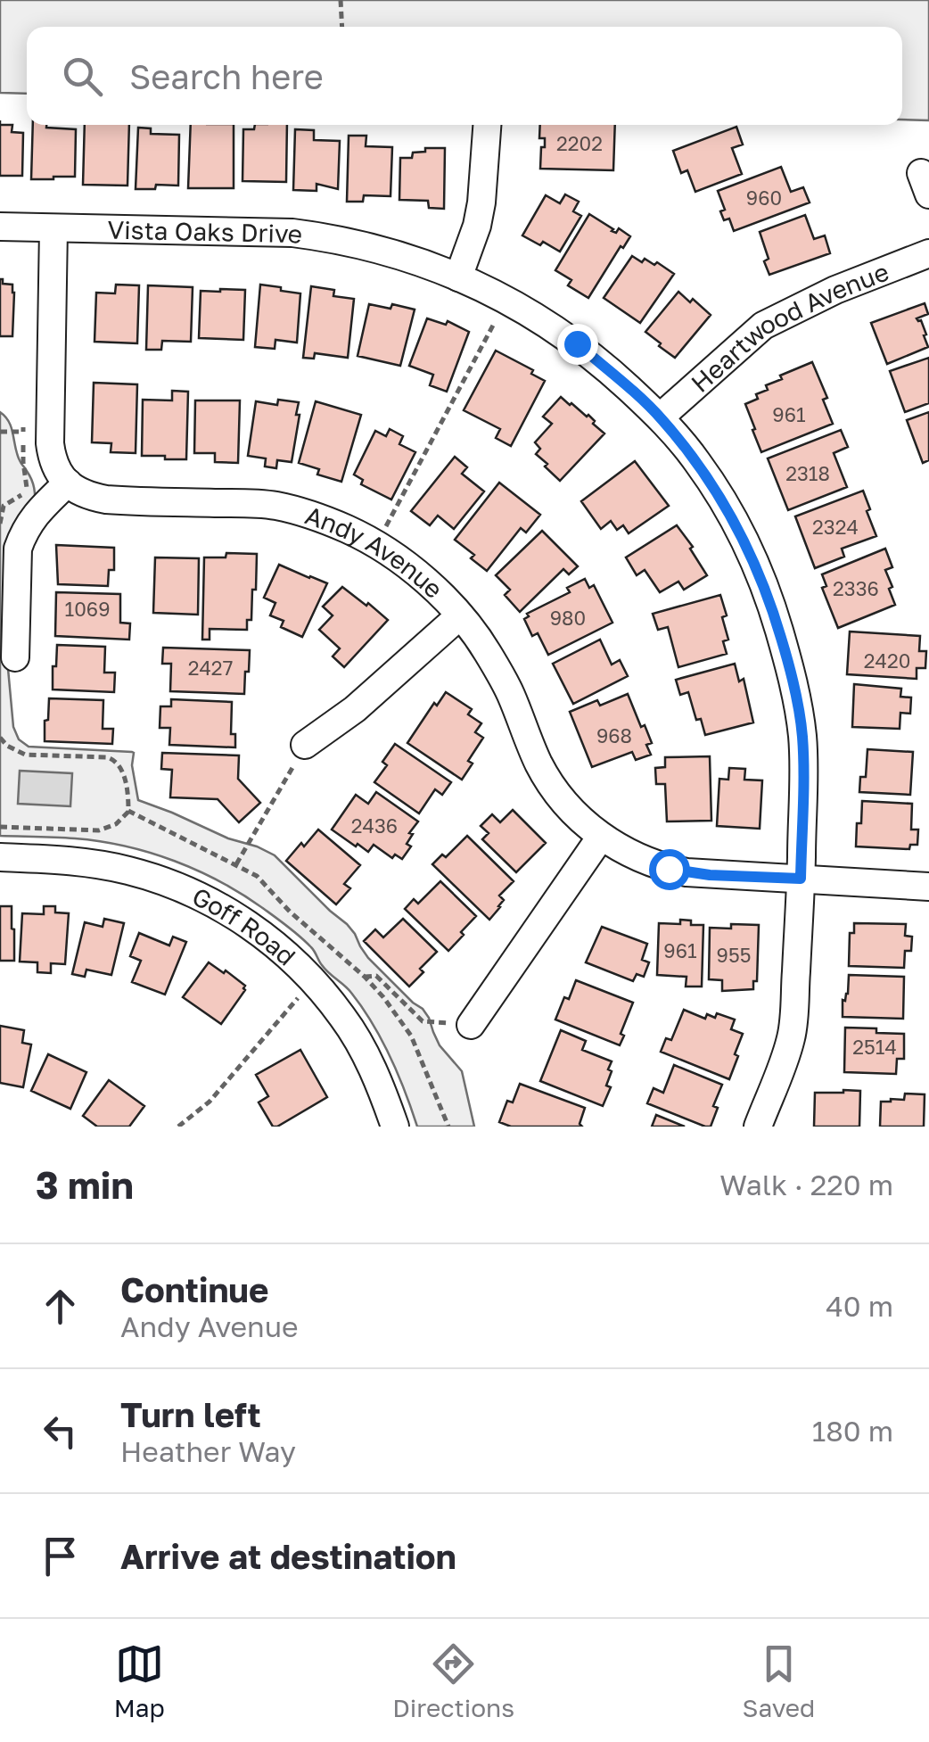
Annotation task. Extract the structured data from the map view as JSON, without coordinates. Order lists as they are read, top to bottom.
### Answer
{
  "streets": {
    "street": [
      "Vista Oaks Drive",
      "Heartwood Avenue",
      "Andy Avenue",
      "Goff Road"
    ]
  },
  "crossings": [
    ["Vista Oaks Drive", "Heartwood Avenue"],
    ["Vista Oaks Drive", "Andy Avenue"]
  ],
  "house_numbers": [
    "2202",
    "960",
    "961",
    "2318",
    "2324",
    "2336",
    "1069",
    "980",
    "2420",
    "2427",
    "968",
    "2436",
    "961",
    "955",
    "2514"
  ],
  "page": {
    "search": "Search here",
    "heading": ["3 min", "Walk · 220 m"],
    "list": [
      ["Continue", "Andy Avenue", "40 m"],
      ["Turn left", "Heather Way", "180 m"],
      "Arrive at destination"
    ],
    "nav": ["Map", "Directions", "Saved"]
  }
}
